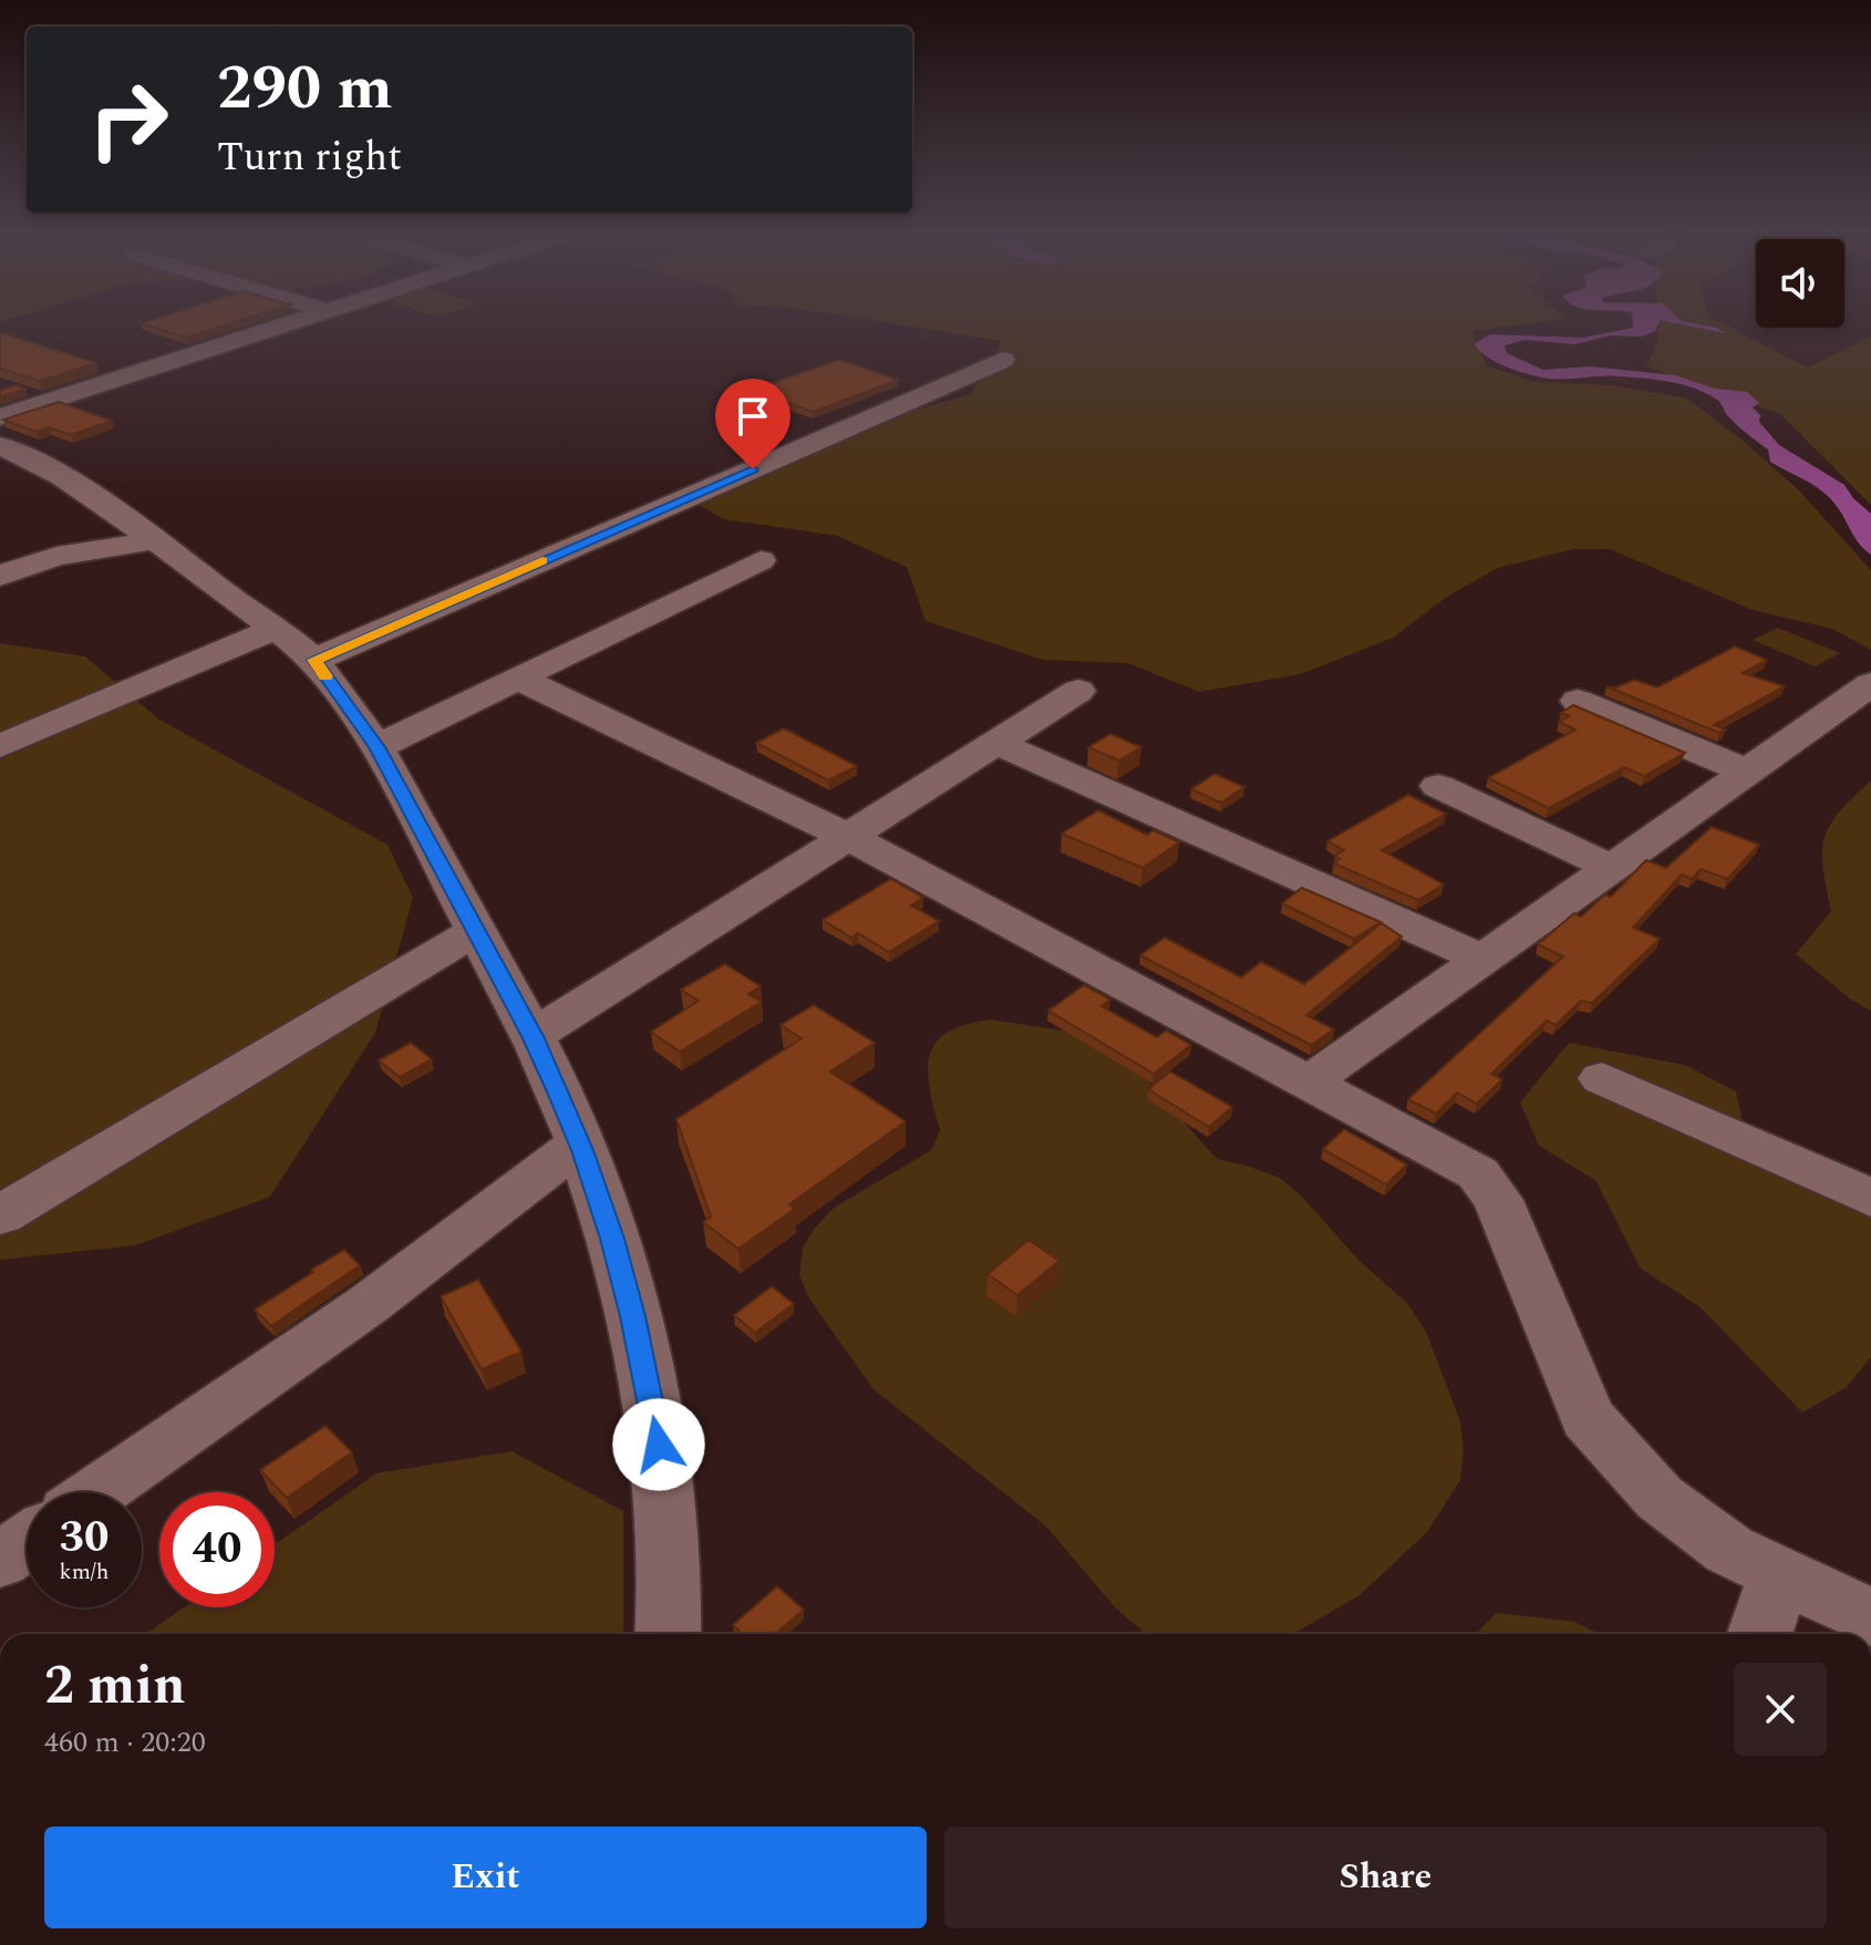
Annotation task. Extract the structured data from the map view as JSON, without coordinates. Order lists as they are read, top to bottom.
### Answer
{
  "page": {
    "turn": ["290 m", "Turn right"],
    "speed": "30 km/h",
    "limit": "40",
    "heading": ["2 min", "460 m · 20:20"],
    "buttons": ["Exit", "Share"]
  }
}
